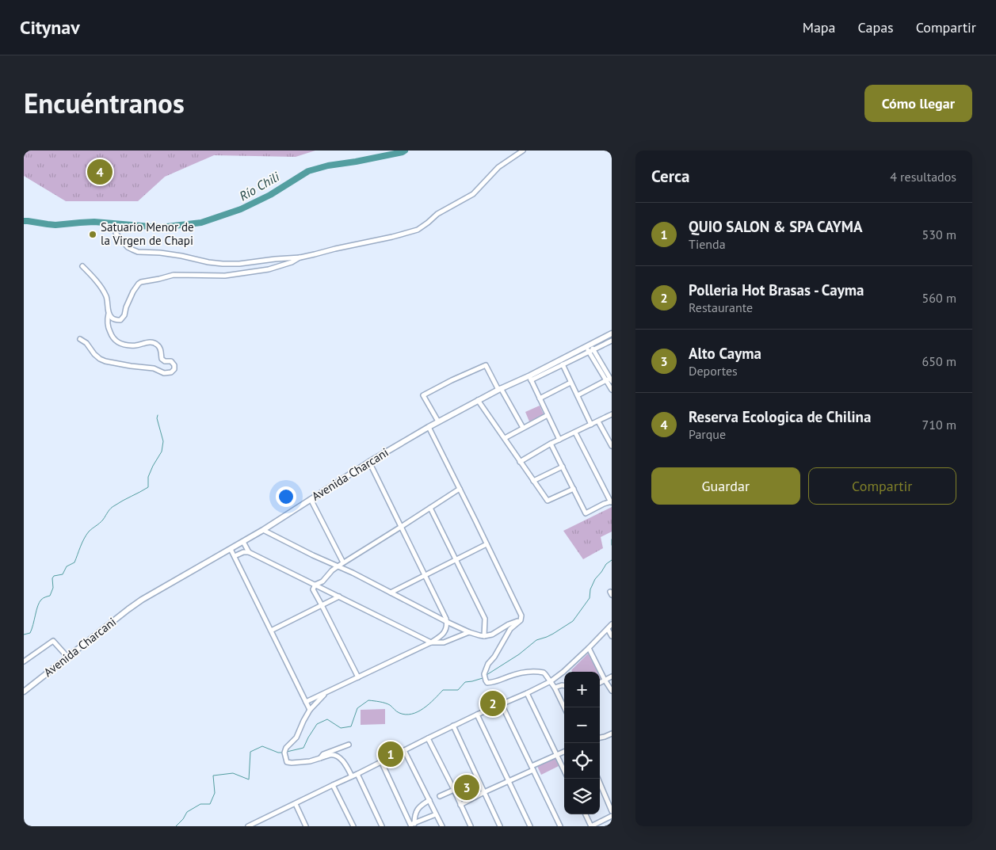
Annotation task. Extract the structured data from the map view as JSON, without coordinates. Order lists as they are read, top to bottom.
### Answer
{
  "streets": {
    "main road": ["Avenida Charcani"]
  },
  "water": ["Río Chili"],
  "places": ["Satuario Menor de la Virgen de Chapi"],
  "page": {
    "header": "Citynav",
    "nav": ["Mapa", "Capas", "Compartir"],
    "title": "Encuéntranos",
    "buttons": [
      "Cómo llegar",
      ["Guardar", "Compartir"]
    ],
    "heading": ["Cerca", "4 resultados"],
    "pins": [
      "4",
      "2",
      "1",
      "3"
    ],
    "list": [
      {
        "mark": "1",
        "name": "QUIO SALON & SPA CAYMA",
        "note": "Tienda",
        "value": "530 m"
      },
      {
        "mark": "2",
        "name": "Polleria Hot Brasas - Cayma",
        "note": "Restaurante",
        "value": "560 m"
      },
      {
        "mark": "3",
        "name": "Alto Cayma",
        "note": "Deportes",
        "value": "650 m"
      },
      {
        "mark": "4",
        "name": "Reserva Ecologica de Chilina",
        "note": "Parque",
        "value": "710 m"
      }
    ],
    "map_buttons": ["+", "−"]
  }
}
